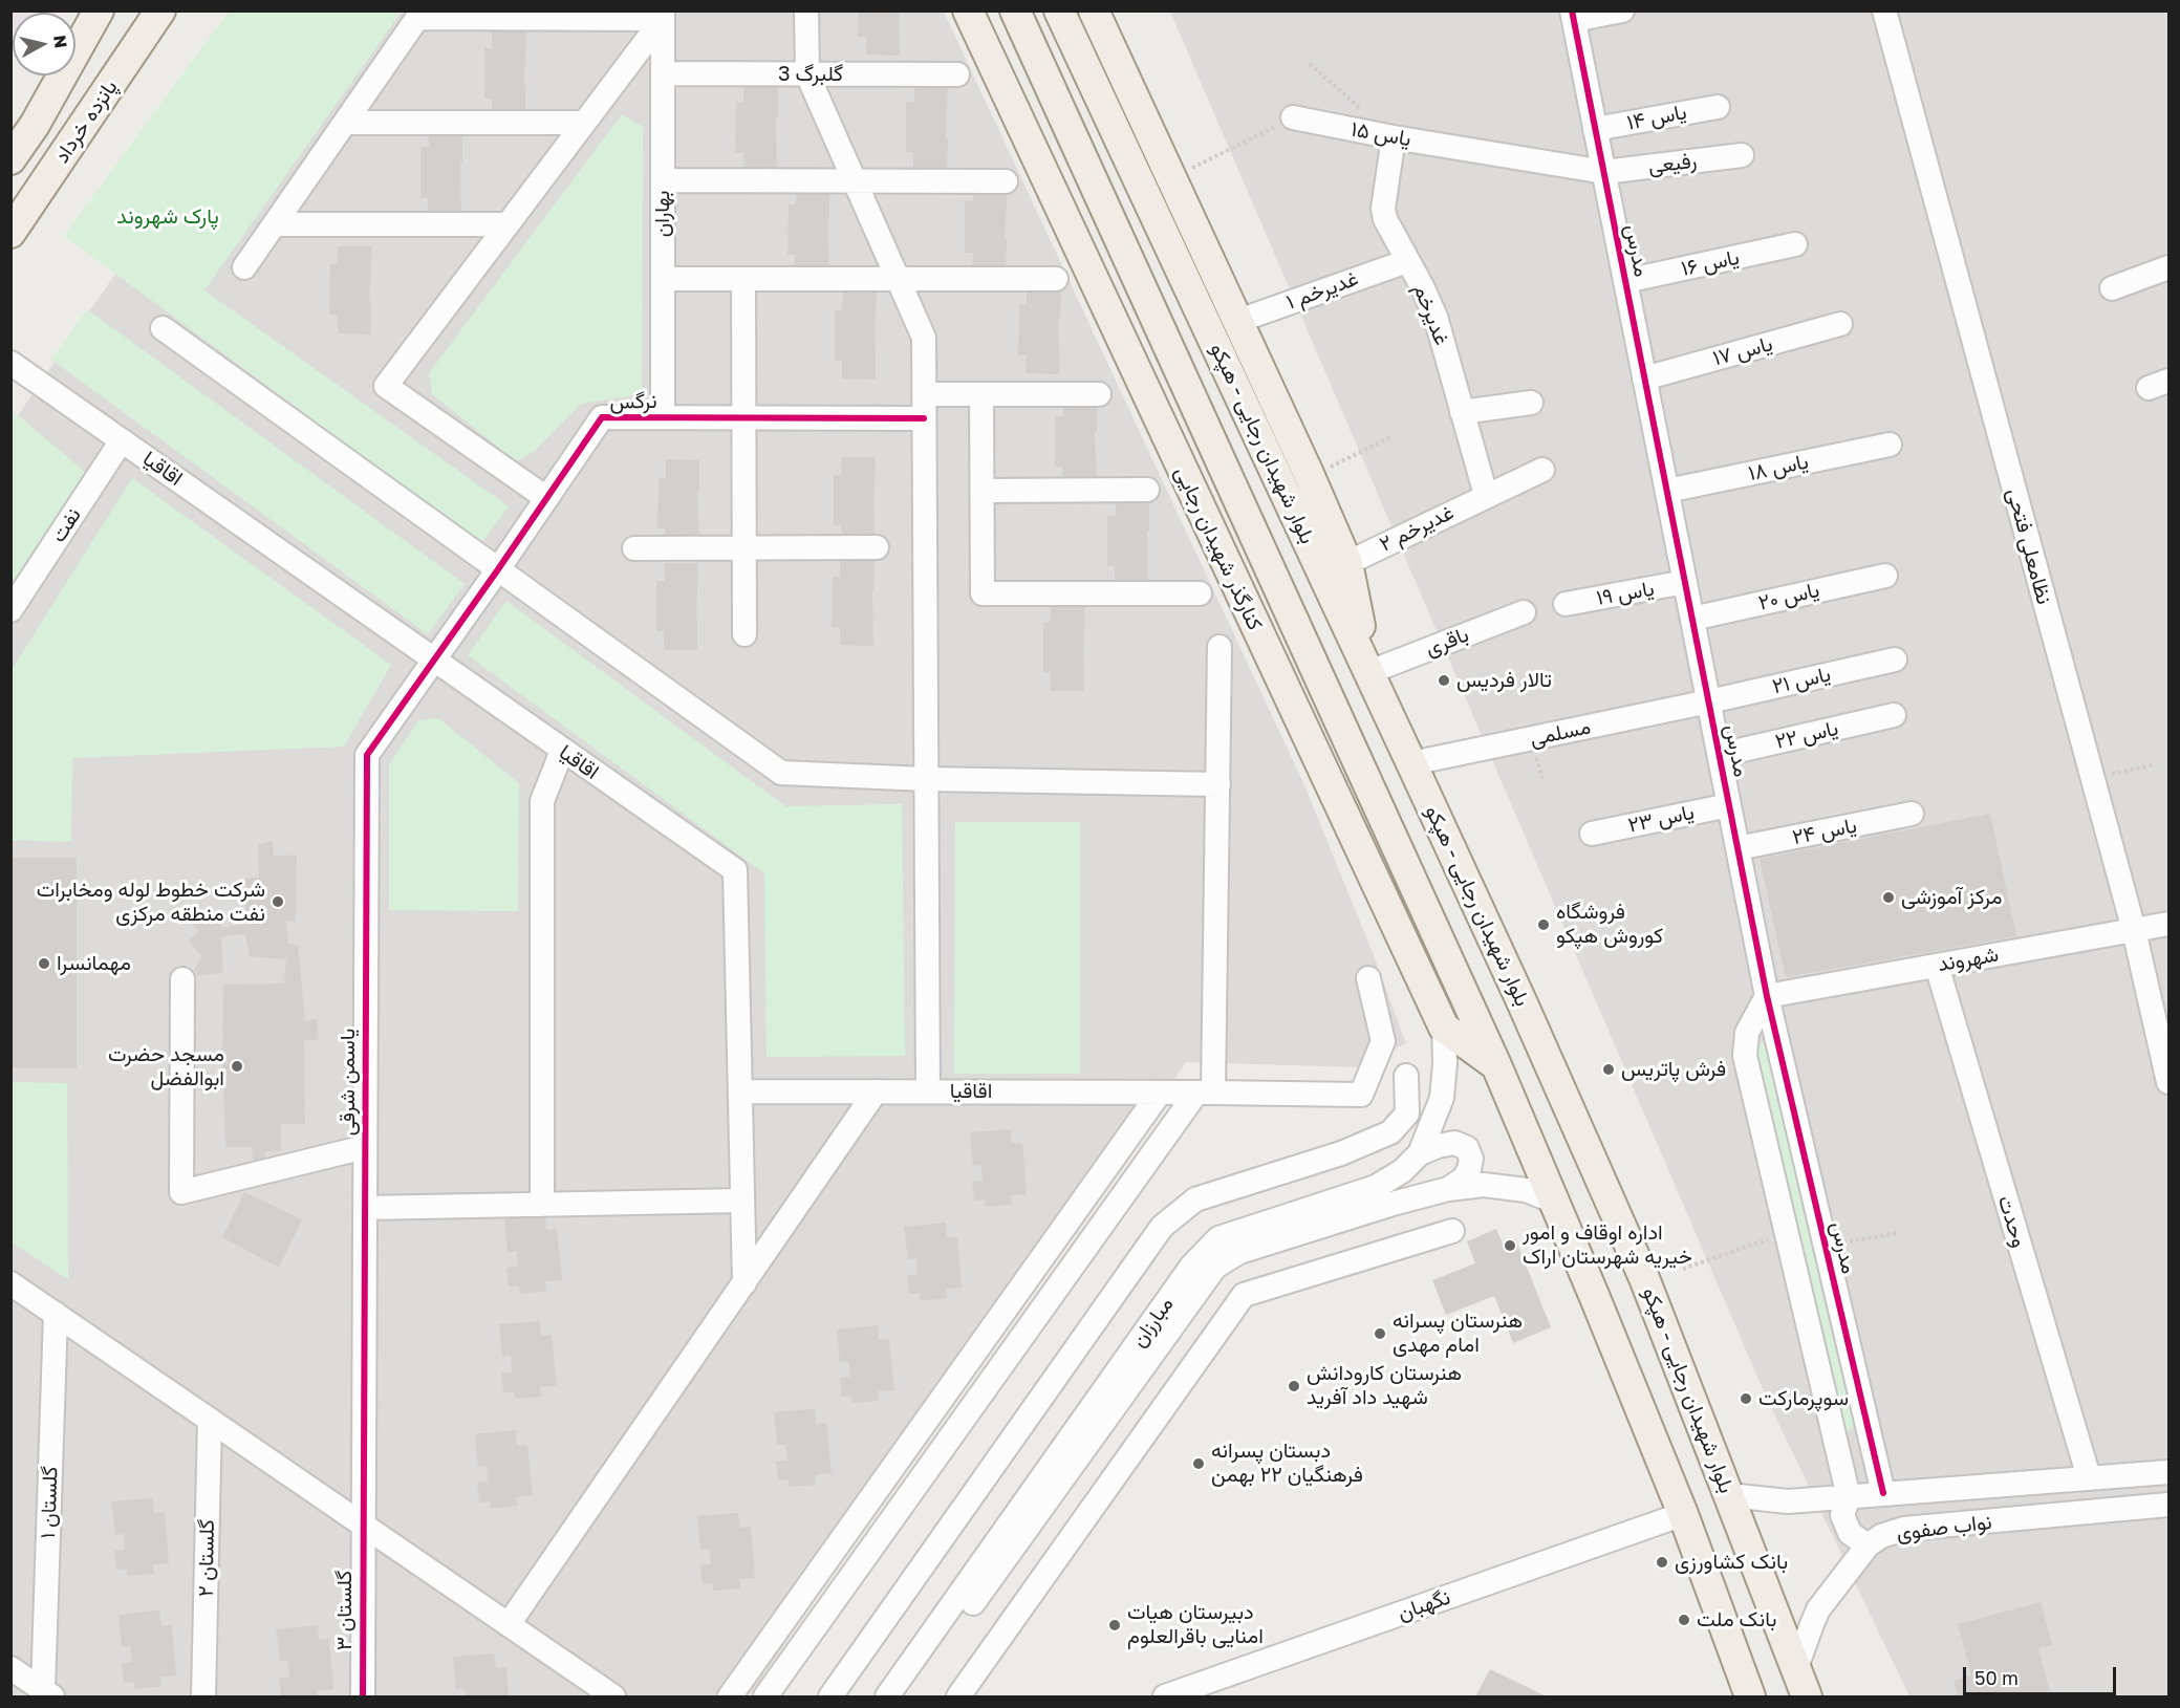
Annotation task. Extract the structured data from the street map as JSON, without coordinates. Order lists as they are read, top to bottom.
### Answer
{
  "streets": {
    "main road": ["پانزده خرداد", "بلوار شهیدان رجایی - هپکو", "کنارگذر شهیدان رجایی"],
    "street": [
      "گلبرگ 3",
      "یاس ۱۴",
      "یاس ۱۵",
      "رفیعی",
      "بهاران",
      "مدرس",
      "یاس ۱۶",
      "غدیرخم ۱",
      "غدیرخم",
      "یاس ۱۷",
      "نرگس",
      "یاس ۱۸",
      "اقاقیا",
      "نفت",
      "غدیرخم ۲",
      "نظامعلی فتحی",
      "یاس ۱۹",
      "یاس ۲۰",
      "باقری",
      "یاس ۲۱",
      "مسلمی",
      "یاس ۲۲",
      "یاس ۲۳",
      "یاس ۲۴",
      "شهروند",
      "یاسمن شرقی",
      "وحدت",
      "مبارزان",
      "گلستان ۱",
      "نواب صفوی",
      "گلستان ۲",
      "نگهبان",
      "گلستان ۳"
    ]
  },
  "crossings": [
    ["گلبرگ 3", "بهاران"],
    ["یاس ۱۴", "مدرس"],
    ["یاس ۱۵", "رفیعی"],
    ["یاس ۱۵", "مدرس"],
    ["یاس ۱۵", "غدیرخم"],
    ["رفیعی", "مدرس"],
    ["بهاران", "نرگس"],
    ["مدرس", "یاس ۱۶"],
    ["مدرس", "یاس ۱۷"],
    ["مدرس", "یاس ۱۸"],
    ["مدرس", "یاس ۱۹"],
    ["مدرس", "یاس ۲۰"],
    ["مدرس", "یاس ۲۱"],
    ["مدرس", "مسلمی"],
    ["مدرس", "یاس ۲۲"],
    ["مدرس", "یاس ۲۳"],
    ["مدرس", "یاس ۲۴"],
    ["مدرس", "شهروند"],
    ["مدرس", "نواب صفوی"],
    ["غدیرخم ۱", "غدیرخم"],
    ["غدیرخم", "غدیرخم ۲"],
    ["نرگس", "اقاقیا"],
    ["نرگس", "یاسمن شرقی"],
    ["بلوار شهیدان رجایی - هپکو", "باقری"],
    ["بلوار شهیدان رجایی - هپکو", "مسلمی"],
    ["بلوار شهیدان رجایی - هپکو", "نواب صفوی"],
    ["اقاقیا", "نفت"],
    ["اقاقیا", "یاسمن شرقی"],
    ["نظامعلی فتحی", "شهروند"],
    ["کنارگذر شهیدان رجایی", "مبارزان"],
    ["یاس ۲۱", "مسلمی"],
    ["شهروند", "وحدت"],
    ["یاسمن شرقی", "گلستان ۳"],
    ["وحدت", "نواب صفوی"]
  ],
  "parks": ["پارک شهروند"],
  "places": [
    "تالار فردیس",
    "مرکز آموزشی",
    "شرکت خطوط لوله ومخابرات نفت منطقه مرکزی",
    "فروشگاه کوروش هپکو",
    "مهمانسرا",
    "مسجد حضرت ابوالفضل",
    "فرش پاتریس",
    "اداره اوقاف و امور خیریه شهرستان اراک",
    "هنرستان پسرانه امام مهدی",
    "هنرستان کارودانش شهید داد آفرید",
    "سوپرمارکت",
    "دبستان پسرانه فرهنگیان ۲۲ بهمن",
    "بانک کشاورزی",
    "بانک ملت",
    "دبیرستان هیات امنایی باقرالعلوم"
  ],
  "scale_bar": "50 m",
  "north": "right"
}
